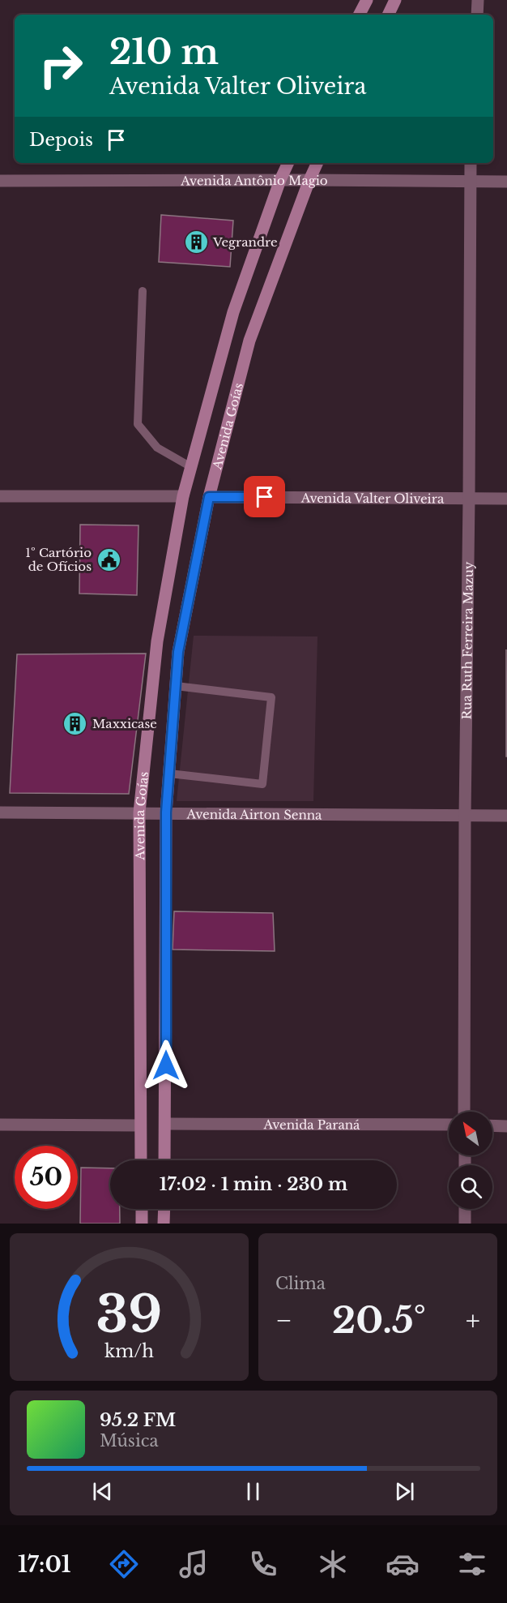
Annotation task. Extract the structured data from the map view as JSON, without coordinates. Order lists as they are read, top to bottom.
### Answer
{
  "streets": {
    "main road": ["Avenida Goías"],
    "street": [
      "Avenida Antônio Magio",
      "Avenida Valter Oliveira",
      "Rua Ruth Ferreira Mazuy",
      "Avenida Airton Senna",
      "Avenida Paraná"
    ]
  },
  "crossings": [
    ["Avenida Antônio Magio", "Avenida Goías"],
    ["Avenida Antônio Magio", "Rua Ruth Ferreira Mazuy"],
    ["Avenida Goías", "Avenida Valter Oliveira"],
    ["Avenida Goías", "Avenida Airton Senna"],
    ["Avenida Goías", "Avenida Paraná"],
    ["Avenida Valter Oliveira", "Rua Ruth Ferreira Mazuy"],
    ["Rua Ruth Ferreira Mazuy", "Avenida Airton Senna"]
  ],
  "places": {
    "building": ["Vegrandre", "Maxxicase"],
    "public building": ["1º Cartório de Ofícios"]
  },
  "north": "top left",
  "page": {
    "turn": ["210 m", "Avenida Valter Oliveira"],
    "then": "Depois",
    "limit": "50",
    "trip": "17:02 · 1 min · 230 m",
    "tile": "Clima",
    "heat": ["−", "20.5°", "+"],
    "song": ["95.2 FM", "Música"],
    "tabs": "17:01",
    "gauge": ["39", "km/h"]
  }
}
